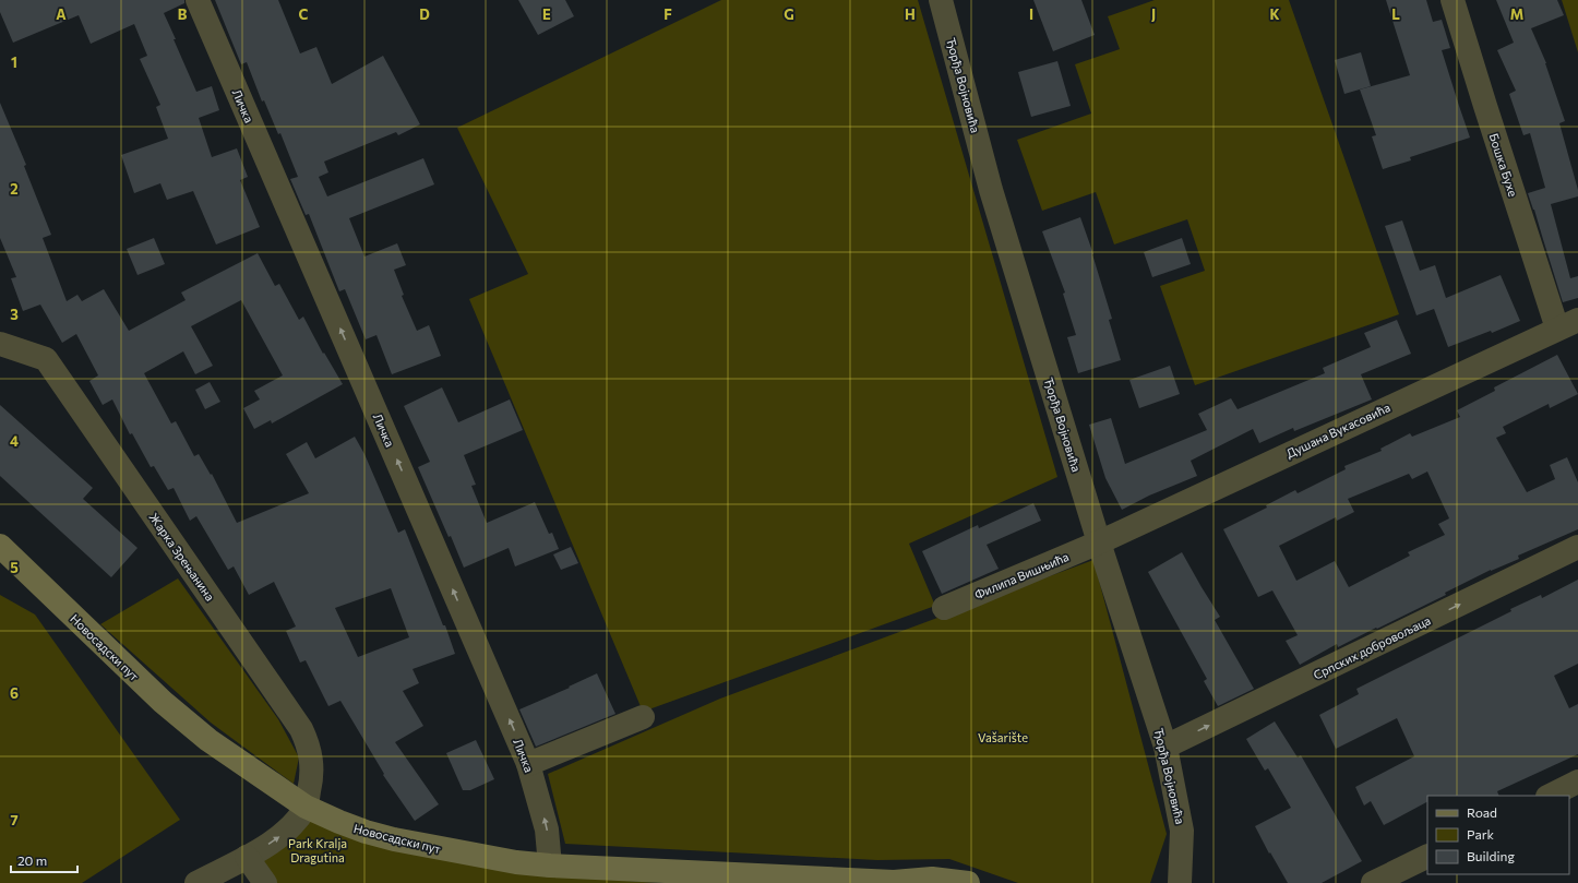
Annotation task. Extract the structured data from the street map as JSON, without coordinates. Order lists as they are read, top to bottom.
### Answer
{
  "streets": {
    "main road": ["Новосадски пут"],
    "street": [
      "Ђорђа Војновића",
      "Личка",
      "Бошка Бухе",
      "Душана Вукасовића",
      "Жарка Зрењанина",
      "Филипа Вишњића",
      "Српских добровољаца"
    ]
  },
  "crossings": [
    ["Ђорђа Војновића", "Душана Вукасовића"],
    ["Ђорђа Војновића", "Филипа Вишњића"],
    ["Ђорђа Војновића", "Српских добровољаца"],
    ["Личка", "Новосадски пут"],
    ["Бошка Бухе", "Душана Вукасовића"],
    ["Душана Вукасовића", "Филипа Вишњића"],
    ["Жарка Зрењанина", "Новосадски пут"]
  ],
  "one_way": ["Личка", "Српских добровољаца"],
  "parks": ["Vašarište", "Park Kralja Dragutina"],
  "legend": ["Road", "Park", "Building"],
  "scale_bar": "20 m",
  "grid": {
    "columns": [
      "A",
      "B",
      "C",
      "D",
      "E",
      "F",
      "G",
      "H",
      "I",
      "J",
      "K",
      "L",
      "M"
    ],
    "rows": [
      "1",
      "2",
      "3",
      "4",
      "5",
      "6",
      "7"
    ]
  }
}
